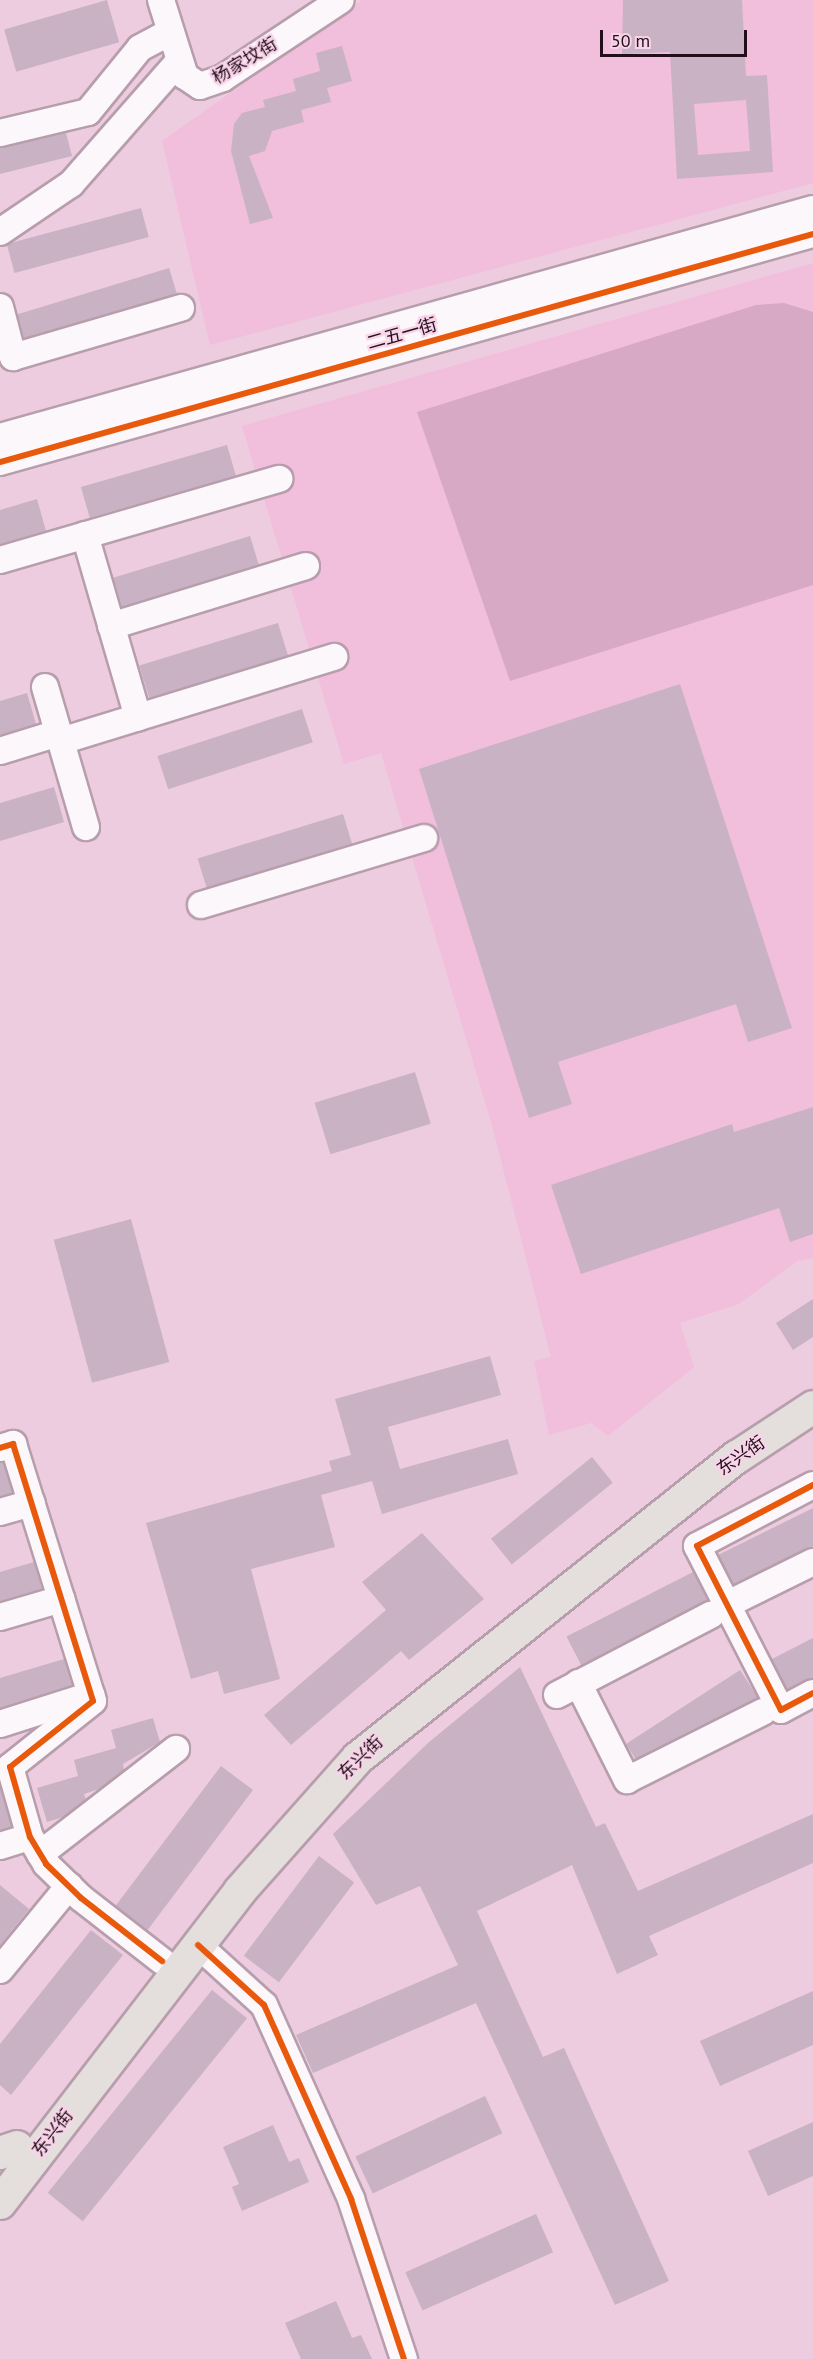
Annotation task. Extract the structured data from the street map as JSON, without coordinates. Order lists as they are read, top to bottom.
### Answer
{
  "streets": {
    "main road": ["东兴街"],
    "street": ["杨家坟街", "二五一街"]
  },
  "scale_bar": "50 m"
}
